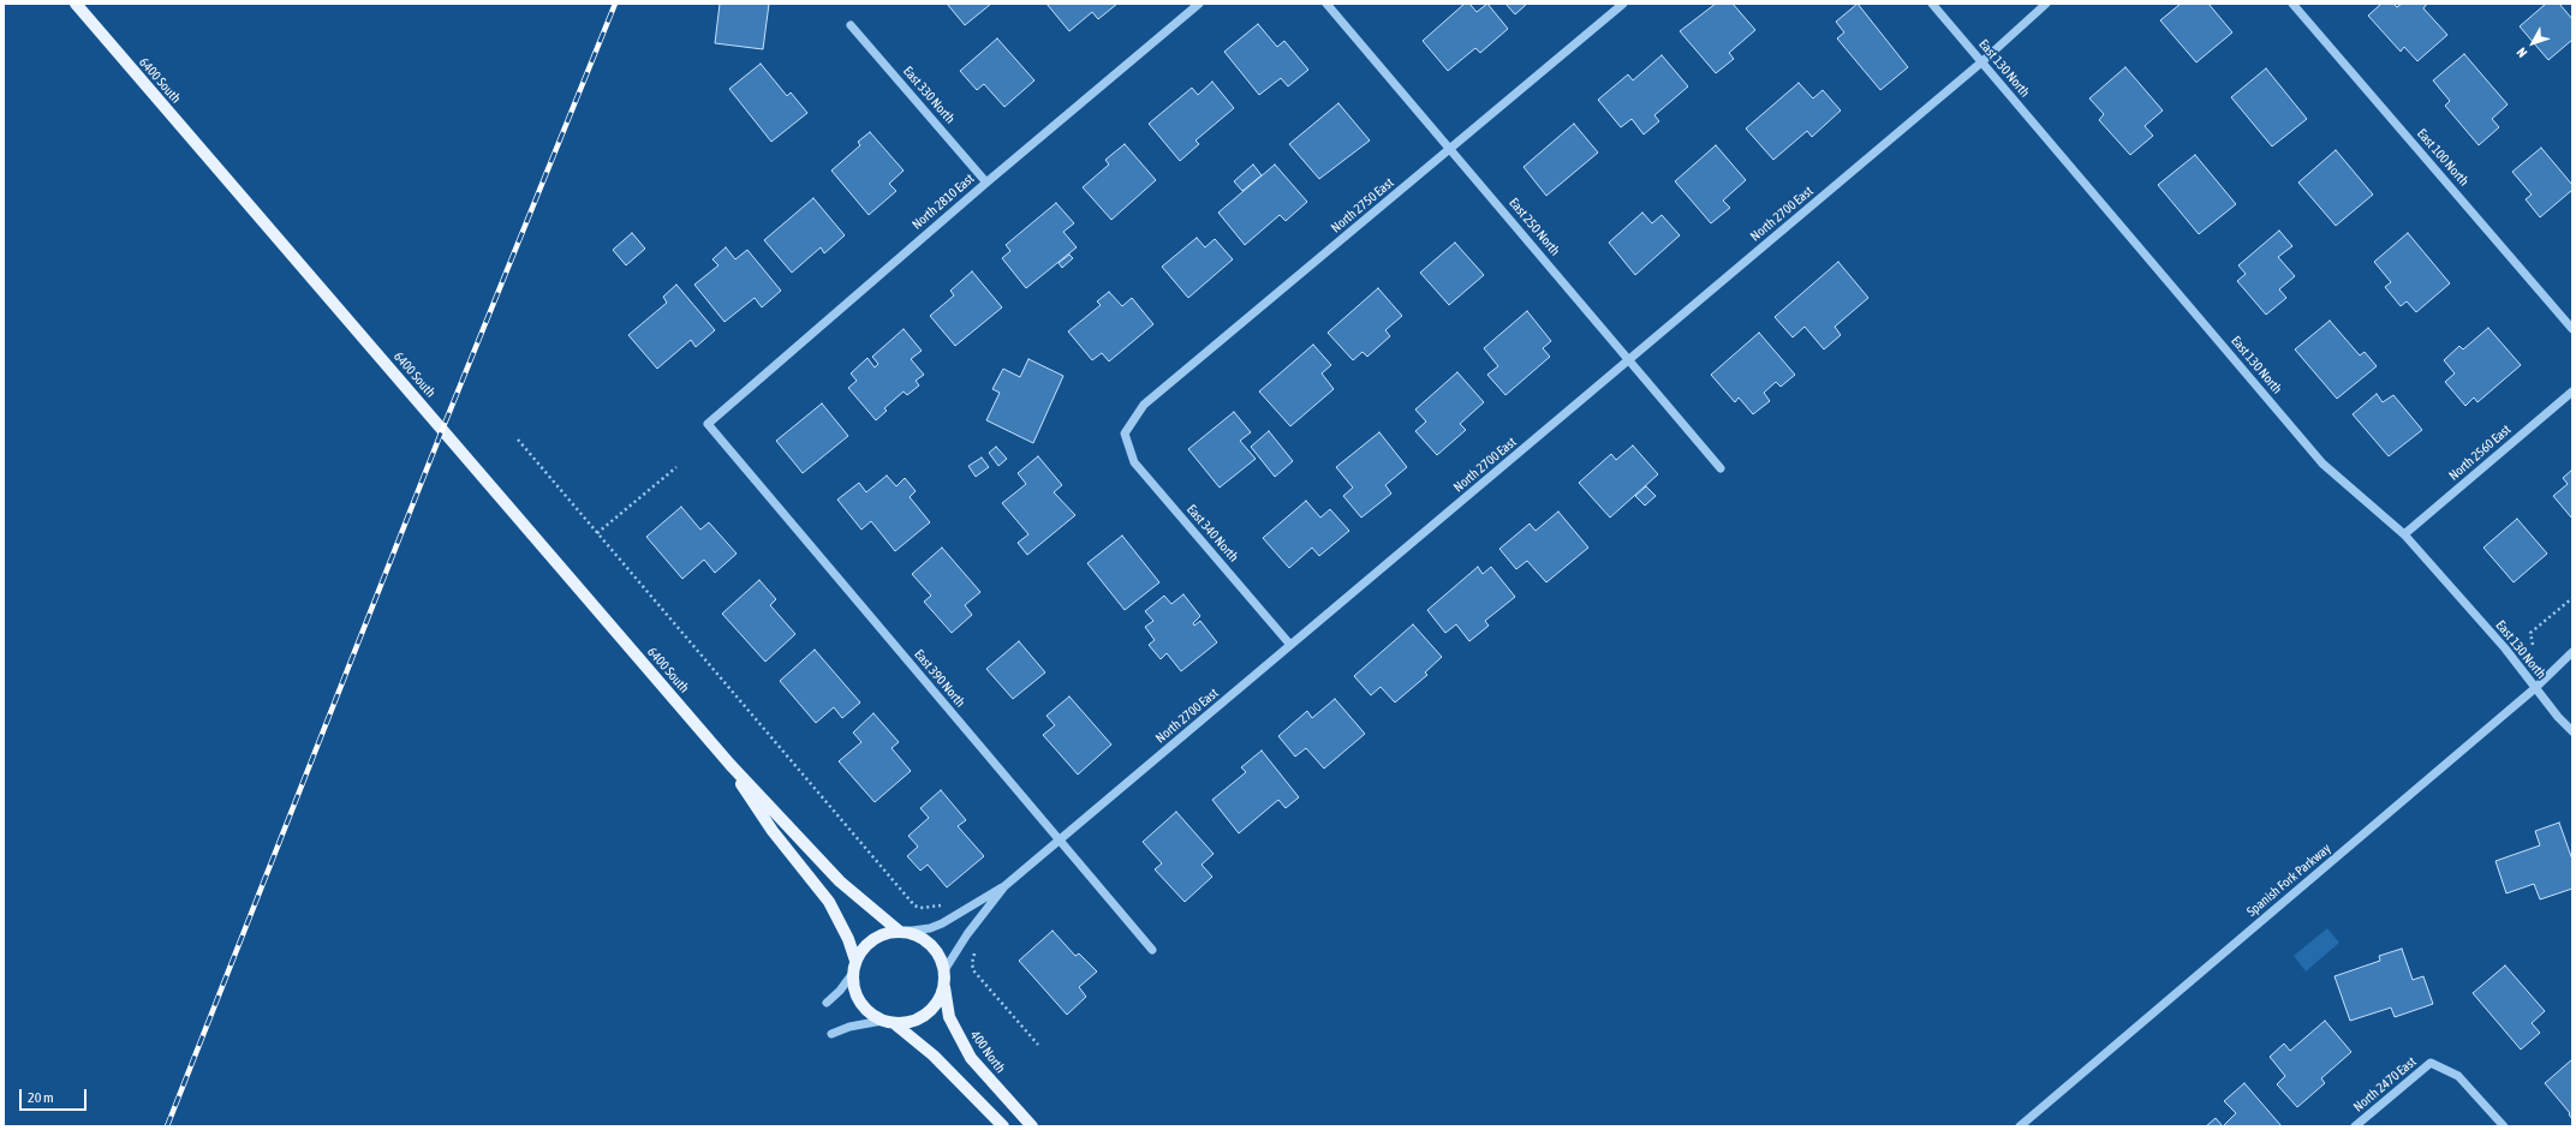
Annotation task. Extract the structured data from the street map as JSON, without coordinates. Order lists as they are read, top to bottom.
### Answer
{
  "streets": {
    "main road": ["6400 South", "400 North"],
    "street": [
      "East 130 North",
      "East 330 North",
      "East 100 North",
      "North 2810 East",
      "North 2750 East",
      "North 2700 East",
      "East 250 North",
      "North 2560 East",
      "East 340 North",
      "East 390 North",
      "Spanish Fork Parkway",
      "North 2470 East"
    ]
  },
  "crossings": [
    ["East 130 North", "North 2700 East"],
    ["East 130 North", "North 2560 East"],
    ["East 130 North", "Spanish Fork Parkway"],
    ["6400 South", "North 2700 East"],
    ["6400 South", "400 North"],
    ["East 330 North", "North 2810 East"],
    ["North 2810 East", "East 390 North"],
    ["North 2750 East", "East 250 North"],
    ["North 2750 East", "East 340 North"],
    ["North 2700 East", "East 250 North"],
    ["North 2700 East", "East 340 North"],
    ["North 2700 East", "East 390 North"],
    ["North 2700 East", "400 North"]
  ],
  "scale_bar": "20 m",
  "north": "bottom left"
}
